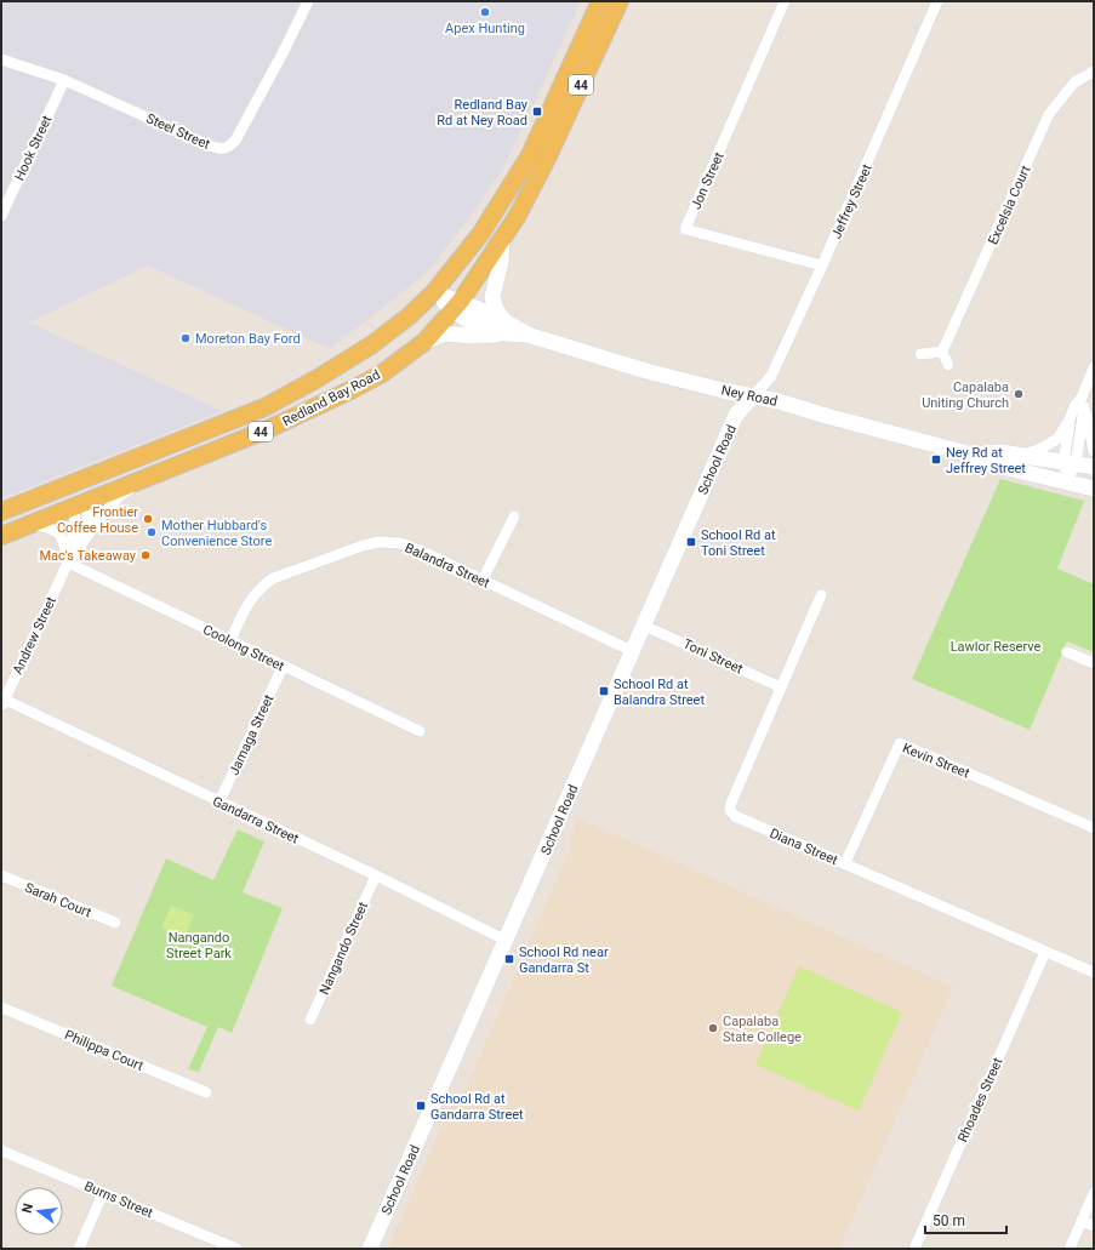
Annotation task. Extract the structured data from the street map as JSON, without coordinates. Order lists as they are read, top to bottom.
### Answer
{
  "streets": {
    "main road": [
      "44",
      "Ney Road",
      "Redland Bay Road",
      "School Road"
    ],
    "street": [
      "Steel Street",
      "Hook Street",
      "Jon Street",
      "Jeffrey Street",
      "Excelsia Court",
      "Balandra Street",
      "Andrew Street",
      "Coolong Street",
      "Toni Street",
      "Jamaga Street",
      "Kevin Street",
      "Gandarra Street",
      "Diana Street",
      "Sarah Court",
      "Nangando Street",
      "Philippa Court",
      "Rhoades Street",
      "Burns Street"
    ]
  },
  "crossings": [
    ["Steel Street", "Hook Street"],
    ["Jon Street", "Jeffrey Street"],
    ["Jeffrey Street", "Ney Road"],
    ["Jeffrey Street", "School Road"],
    ["Ney Road", "Redland Bay Road"],
    ["Ney Road", "School Road"],
    ["Redland Bay Road", "Andrew Street"],
    ["School Road", "Balandra Street"],
    ["School Road", "Toni Street"],
    ["School Road", "Gandarra Street"],
    ["Balandra Street", "Coolong Street"],
    ["Andrew Street", "Coolong Street"],
    ["Andrew Street", "Gandarra Street"],
    ["Coolong Street", "Jamaga Street"],
    ["Toni Street", "Diana Street"],
    ["Jamaga Street", "Gandarra Street"],
    ["Kevin Street", "Diana Street"],
    ["Gandarra Street", "Nangando Street"],
    ["Diana Street", "Rhoades Street"]
  ],
  "parks": ["Lawlor Reserve", "Nangando Street Park"],
  "places": {
    "other": [
      "Apex Hunting",
      "Moreton Bay Ford",
      "Capalaba Uniting Church",
      "Frontier Coffee House",
      "Mother Hubbard's Convenience Store",
      "Mac's Takeaway",
      "Capalaba State College"
    ],
    "transit": [
      "Redland Bay Rd at Ney Road",
      "Ney Rd at Jeffrey Street",
      "School Rd at Toni Street",
      "School Rd at Balandra Street",
      "School Rd near Gandarra St",
      "School Rd at Gandarra Street"
    ]
  },
  "scale_bar": "50 m",
  "north": "left"
}
